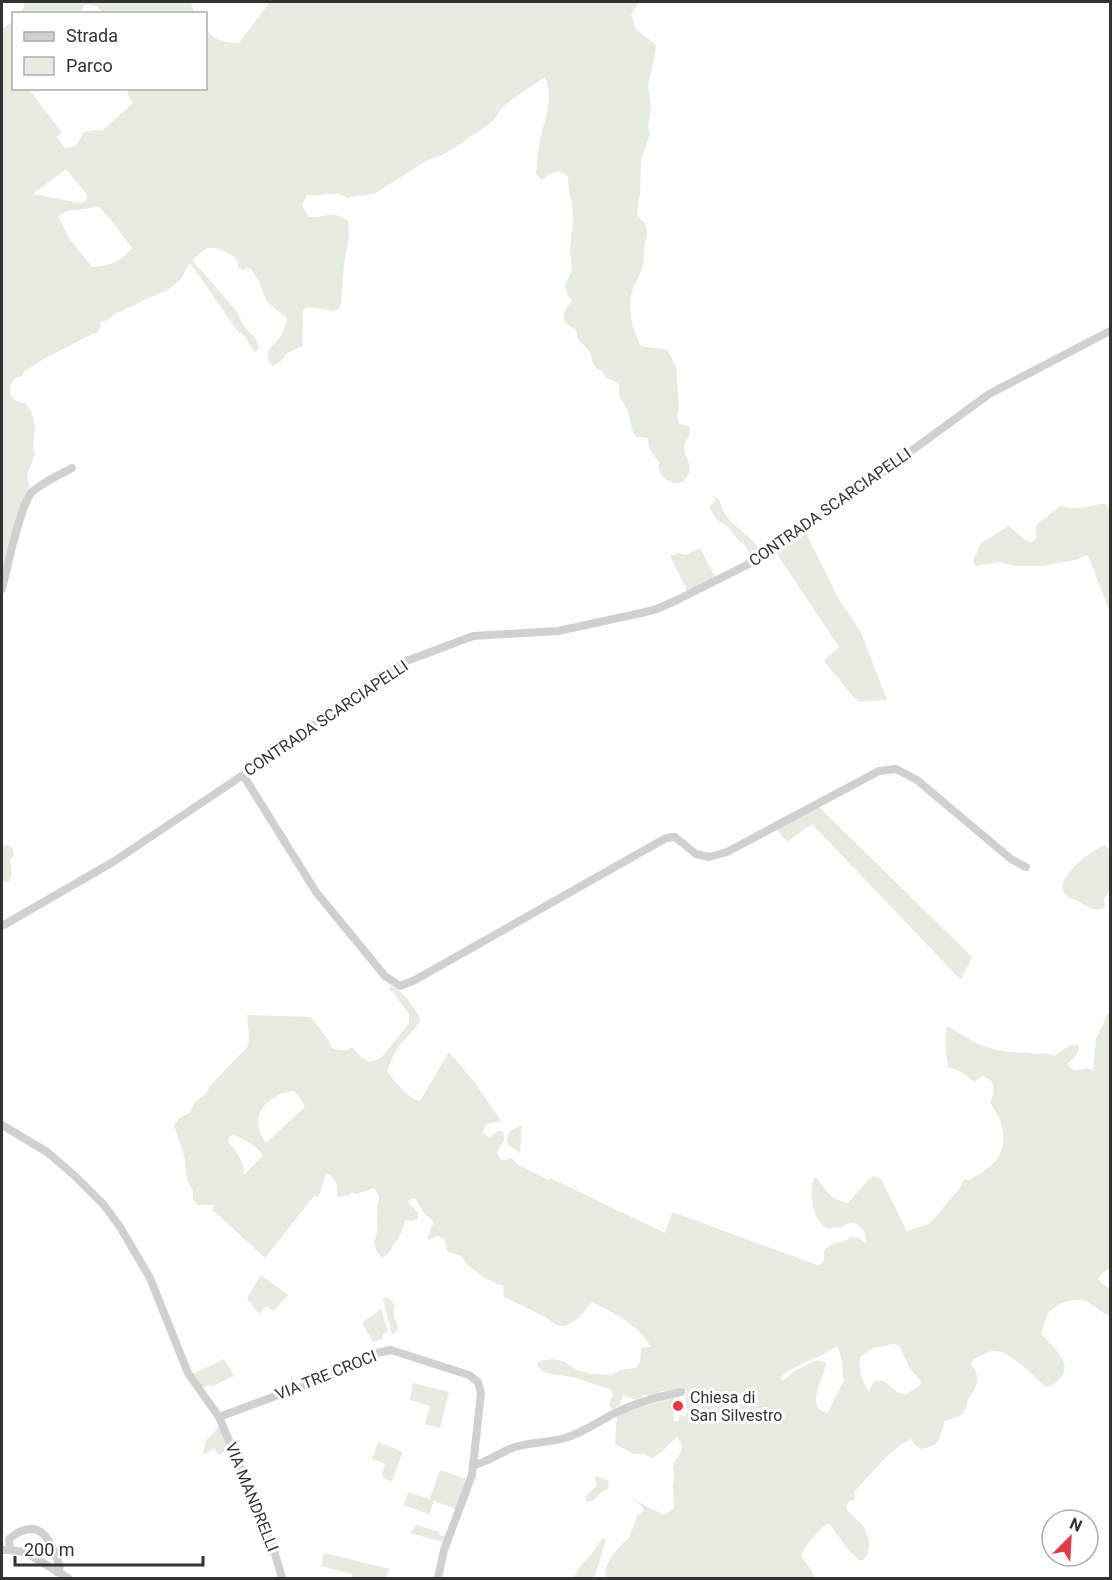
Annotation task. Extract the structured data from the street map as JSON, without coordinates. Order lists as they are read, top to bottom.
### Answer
{
  "streets": {
    "street": ["CONTRADA SCARCIAPELLI", "VIA TRE CROCI", "VIA MANDRELLI"]
  },
  "crossings": [
    ["VIA TRE CROCI", "VIA MANDRELLI"]
  ],
  "places": ["Chiesa di San Silvestro"],
  "legend": ["Strada", "Parco"],
  "scale_bar": "200 m",
  "north": "top right"
}
